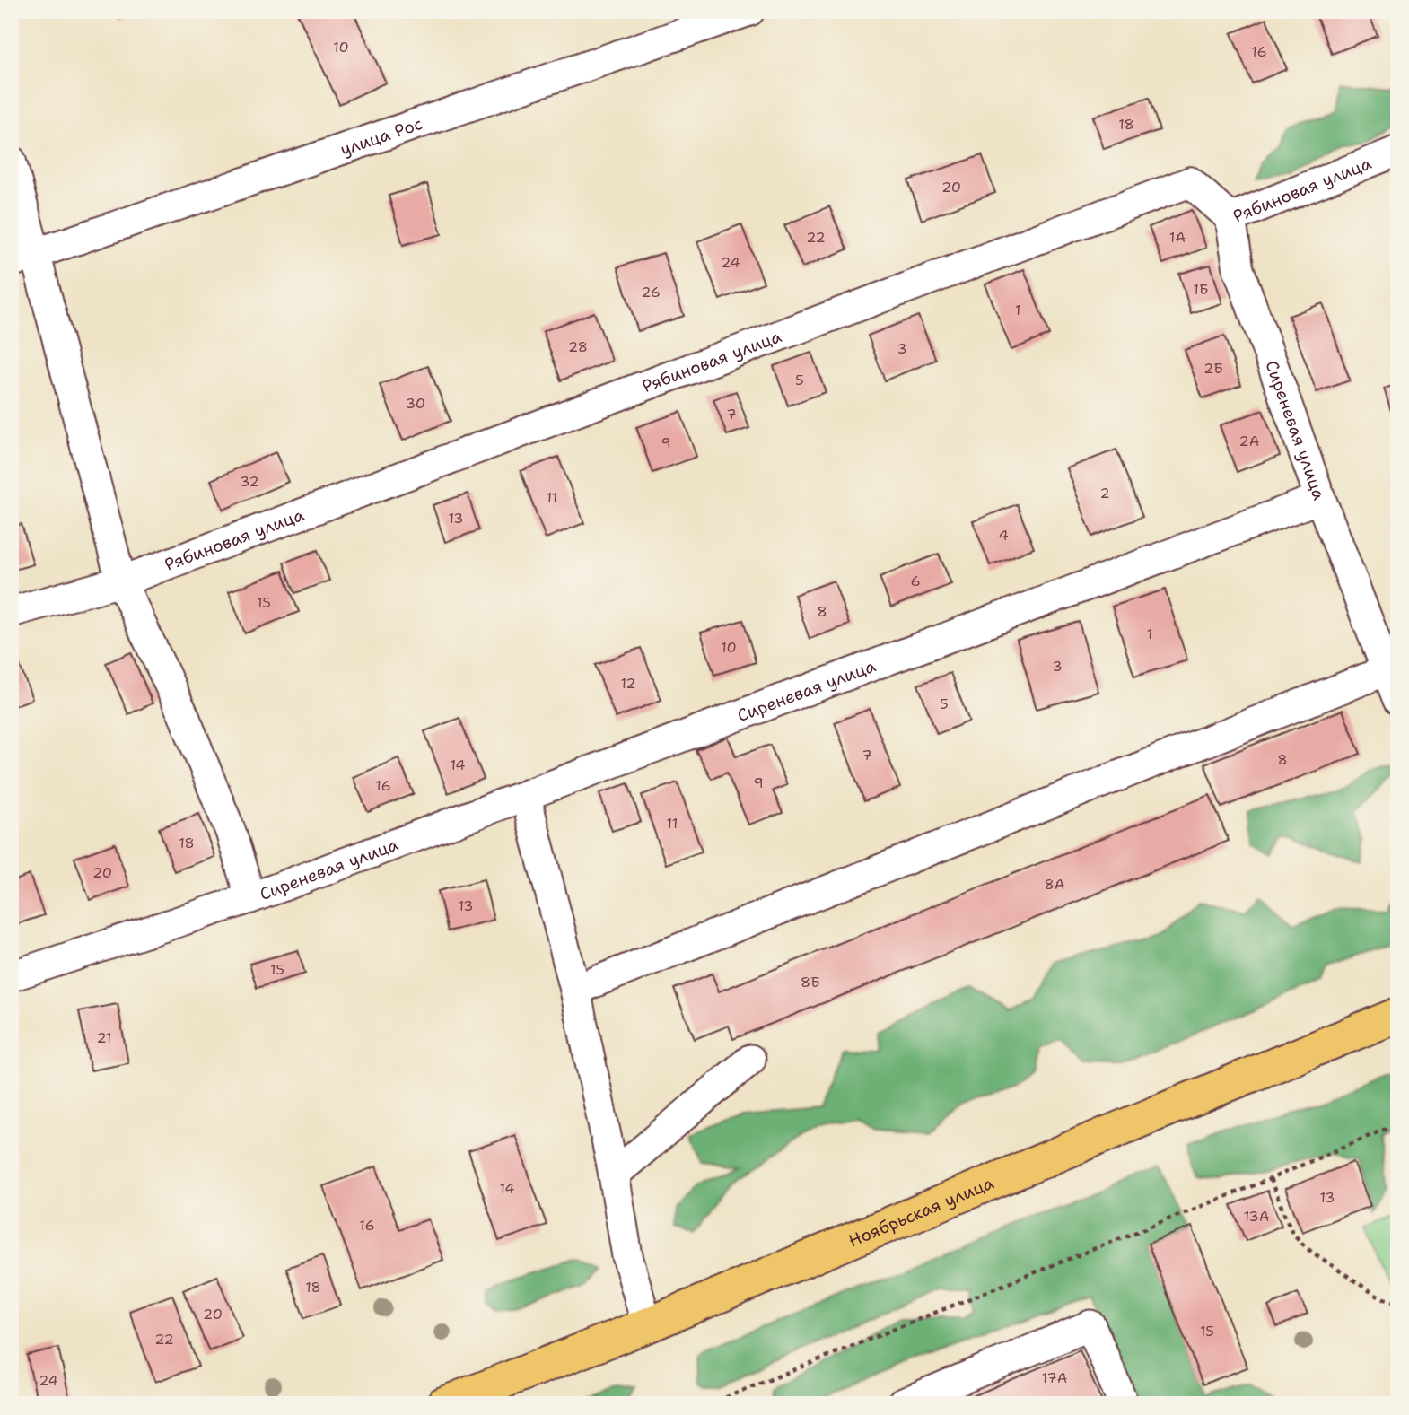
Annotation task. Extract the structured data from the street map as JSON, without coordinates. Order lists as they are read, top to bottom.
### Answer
{
  "streets": {
    "highway": ["Ноябрьская улица"],
    "street": ["улица Рос", "Рябиновая улица", "Сиреневая улица"]
  },
  "crossings": [
    ["Рябиновая улица", "Сиреневая улица"]
  ],
  "house_numbers": [
    "10",
    "16",
    "18",
    "20",
    "22",
    "1А",
    "24",
    "1Б",
    "26",
    "1",
    "28",
    "3",
    "2Б",
    "5",
    "30",
    "7",
    "2А",
    "9",
    "32",
    "2",
    "11",
    "13",
    "4",
    "6",
    "15",
    "8",
    "1",
    "10",
    "3",
    "12",
    "5",
    "7",
    "8",
    "14",
    "9",
    "16",
    "11",
    "18",
    "20",
    "8А",
    "13",
    "15",
    "8Б",
    "21",
    "14",
    "13",
    "13А",
    "16",
    "18",
    "20",
    "15",
    "22",
    "17А",
    "24"
  ]
}
